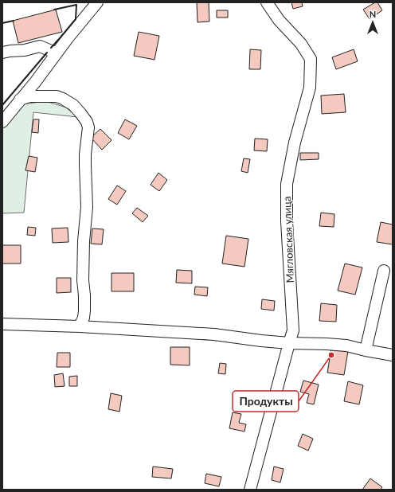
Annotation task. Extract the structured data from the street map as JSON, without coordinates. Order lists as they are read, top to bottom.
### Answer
{
  "streets": {
    "street": ["Мягловская улица"]
  },
  "places": ["Продукты"],
  "north": "top"
}
